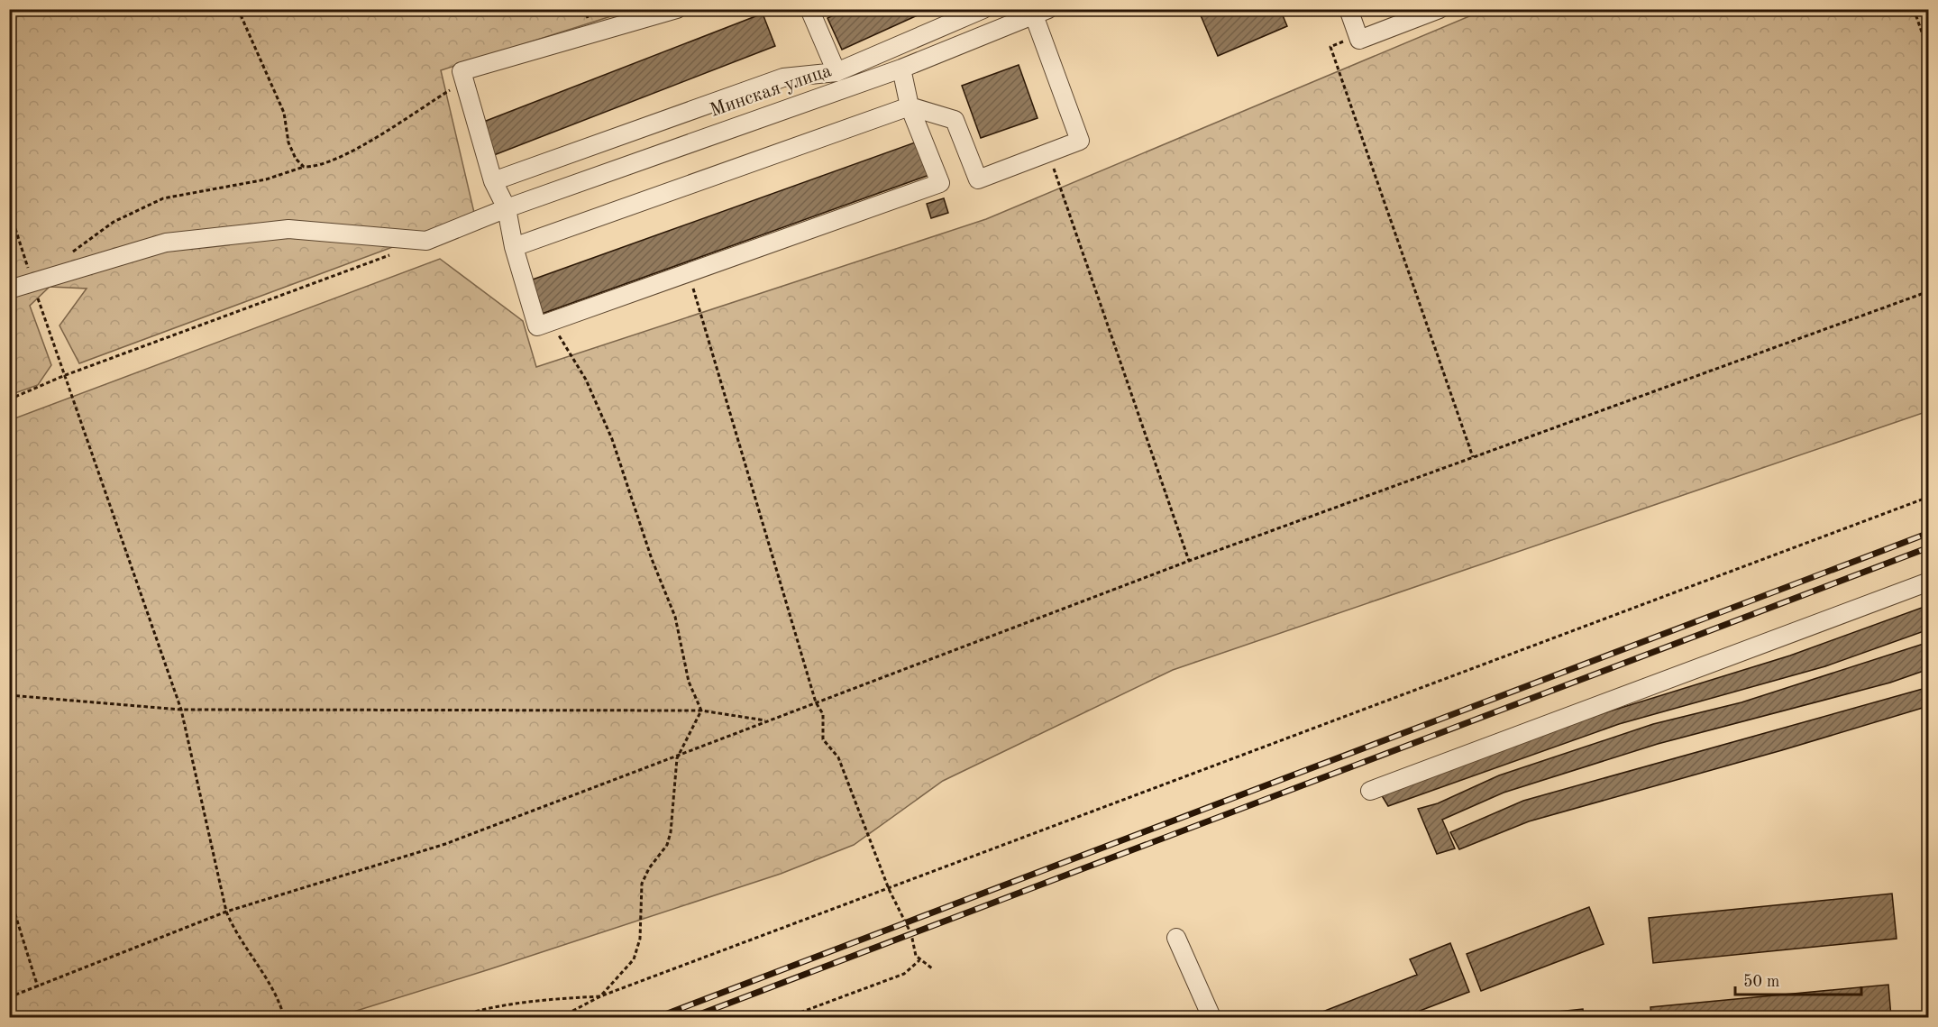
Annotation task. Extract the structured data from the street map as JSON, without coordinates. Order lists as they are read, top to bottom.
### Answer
{
  "streets": {
    "street": ["Минская улица"]
  },
  "scale_bar": "50 m"
}
